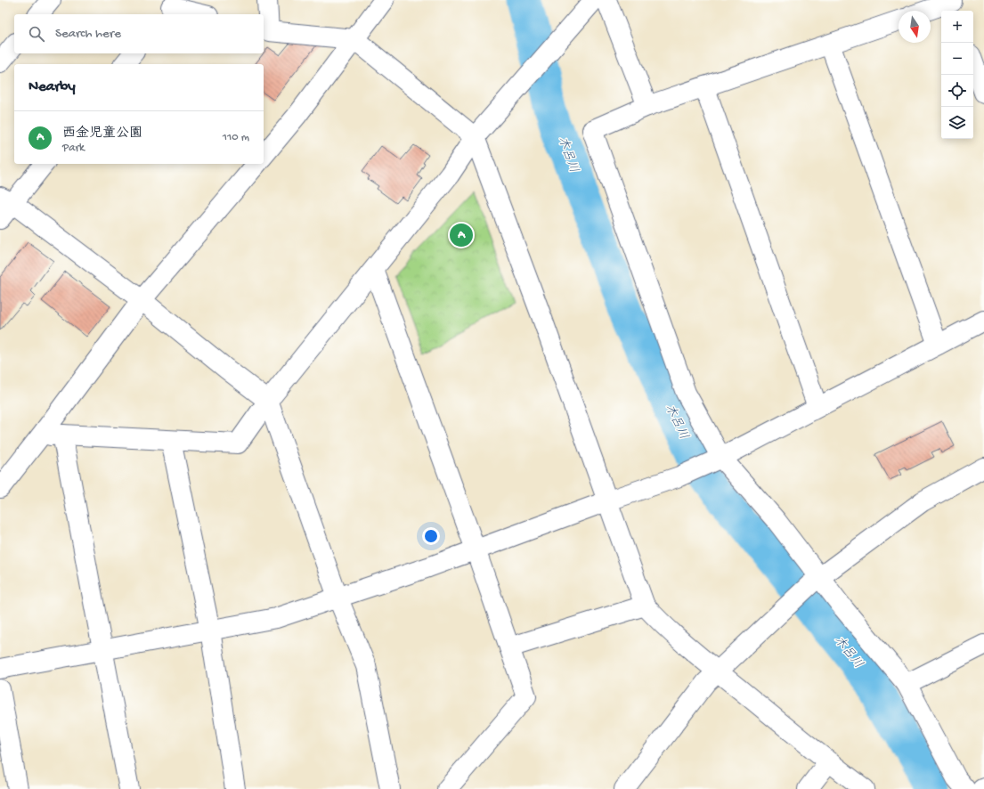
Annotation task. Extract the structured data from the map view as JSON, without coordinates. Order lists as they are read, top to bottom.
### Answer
{
  "water": ["木呂川"],
  "north": "bottom",
  "page": {
    "map_buttons": ["+", "−"],
    "search": "Search here",
    "heading": "Nearby",
    "list": [
      {
        "mark": "A",
        "name": "西金児童公園",
        "note": "Park",
        "value": "110 m"
      }
    ],
    "pins": "A"
  }
}
